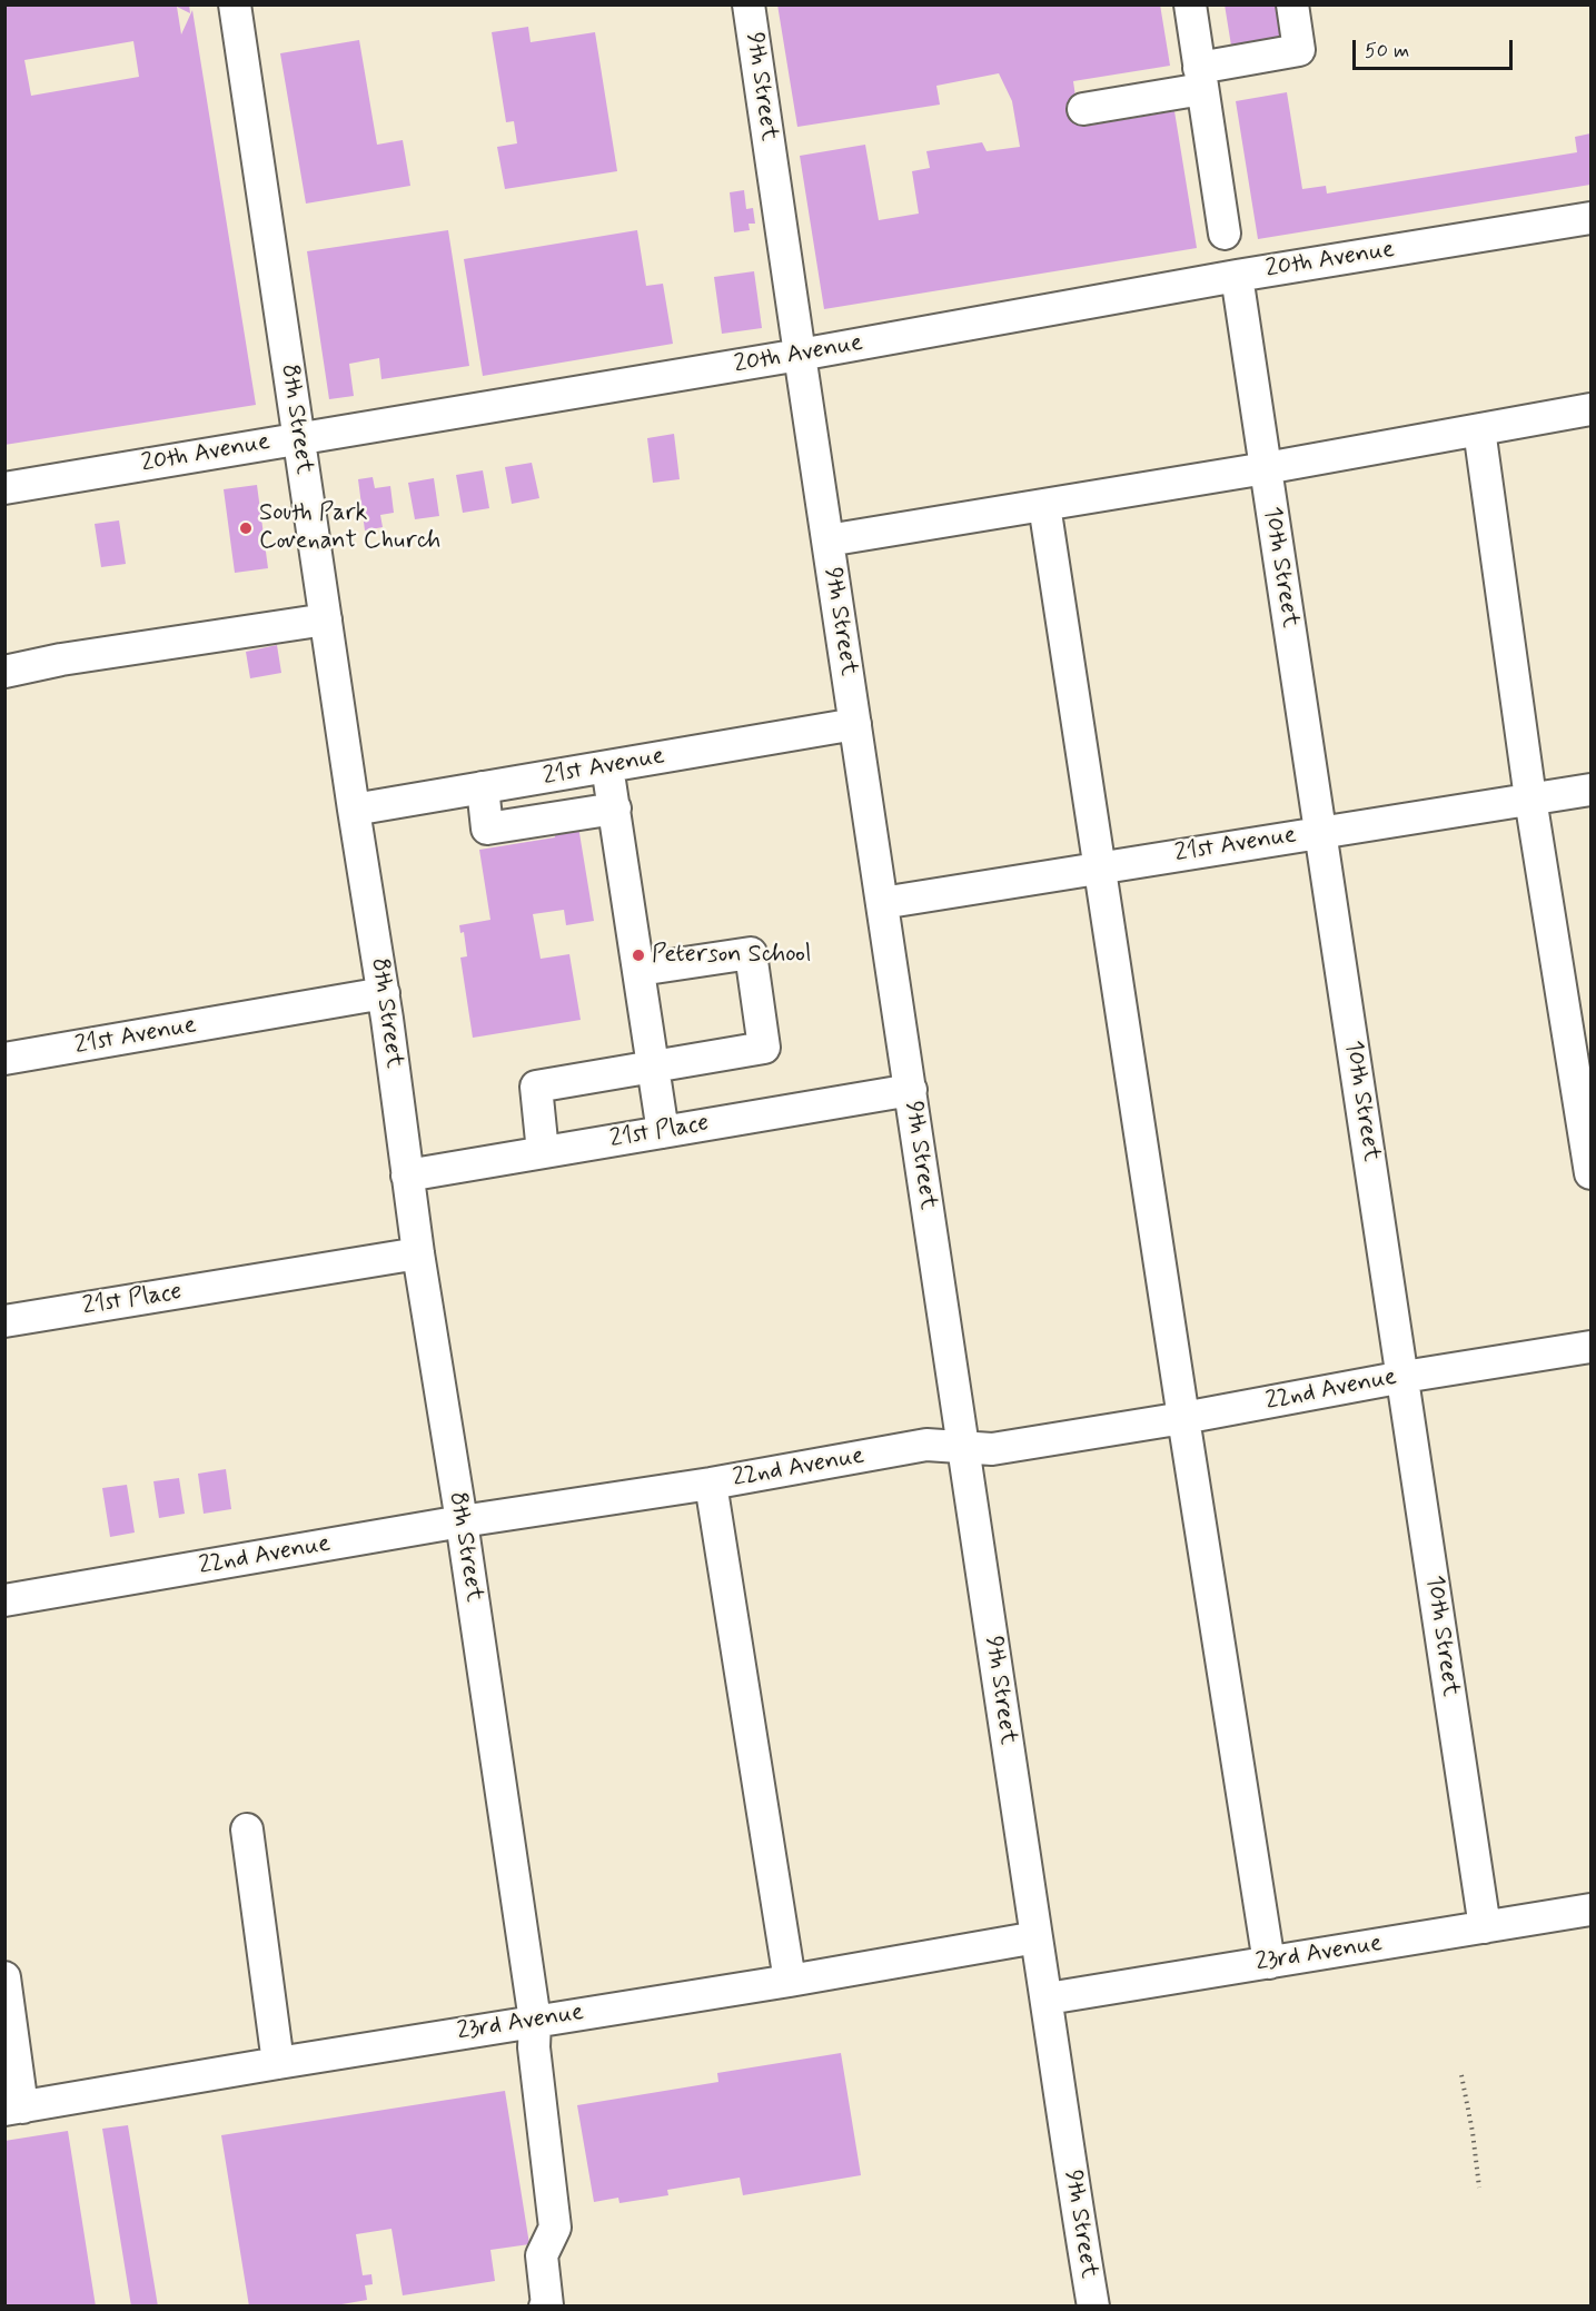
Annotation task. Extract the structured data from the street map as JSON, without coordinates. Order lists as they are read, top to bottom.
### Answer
{
  "streets": {
    "street": [
      "9th Street",
      "20th Avenue",
      "8th Street",
      "10th Street",
      "21st Avenue",
      "21st Place",
      "22nd Avenue",
      "23rd Avenue"
    ]
  },
  "crossings": [
    ["9th Street", "20th Avenue"],
    ["9th Street", "21st Avenue"],
    ["9th Street", "21st Place"],
    ["9th Street", "22nd Avenue"],
    ["9th Street", "23rd Avenue"],
    ["20th Avenue", "8th Street"],
    ["20th Avenue", "10th Street"],
    ["8th Street", "21st Avenue"],
    ["8th Street", "21st Place"],
    ["8th Street", "22nd Avenue"],
    ["8th Street", "23rd Avenue"],
    ["10th Street", "21st Avenue"],
    ["10th Street", "22nd Avenue"],
    ["10th Street", "23rd Avenue"]
  ],
  "places": ["South Park Covenant Church", "Peterson School"],
  "scale_bar": "50 m"
}
